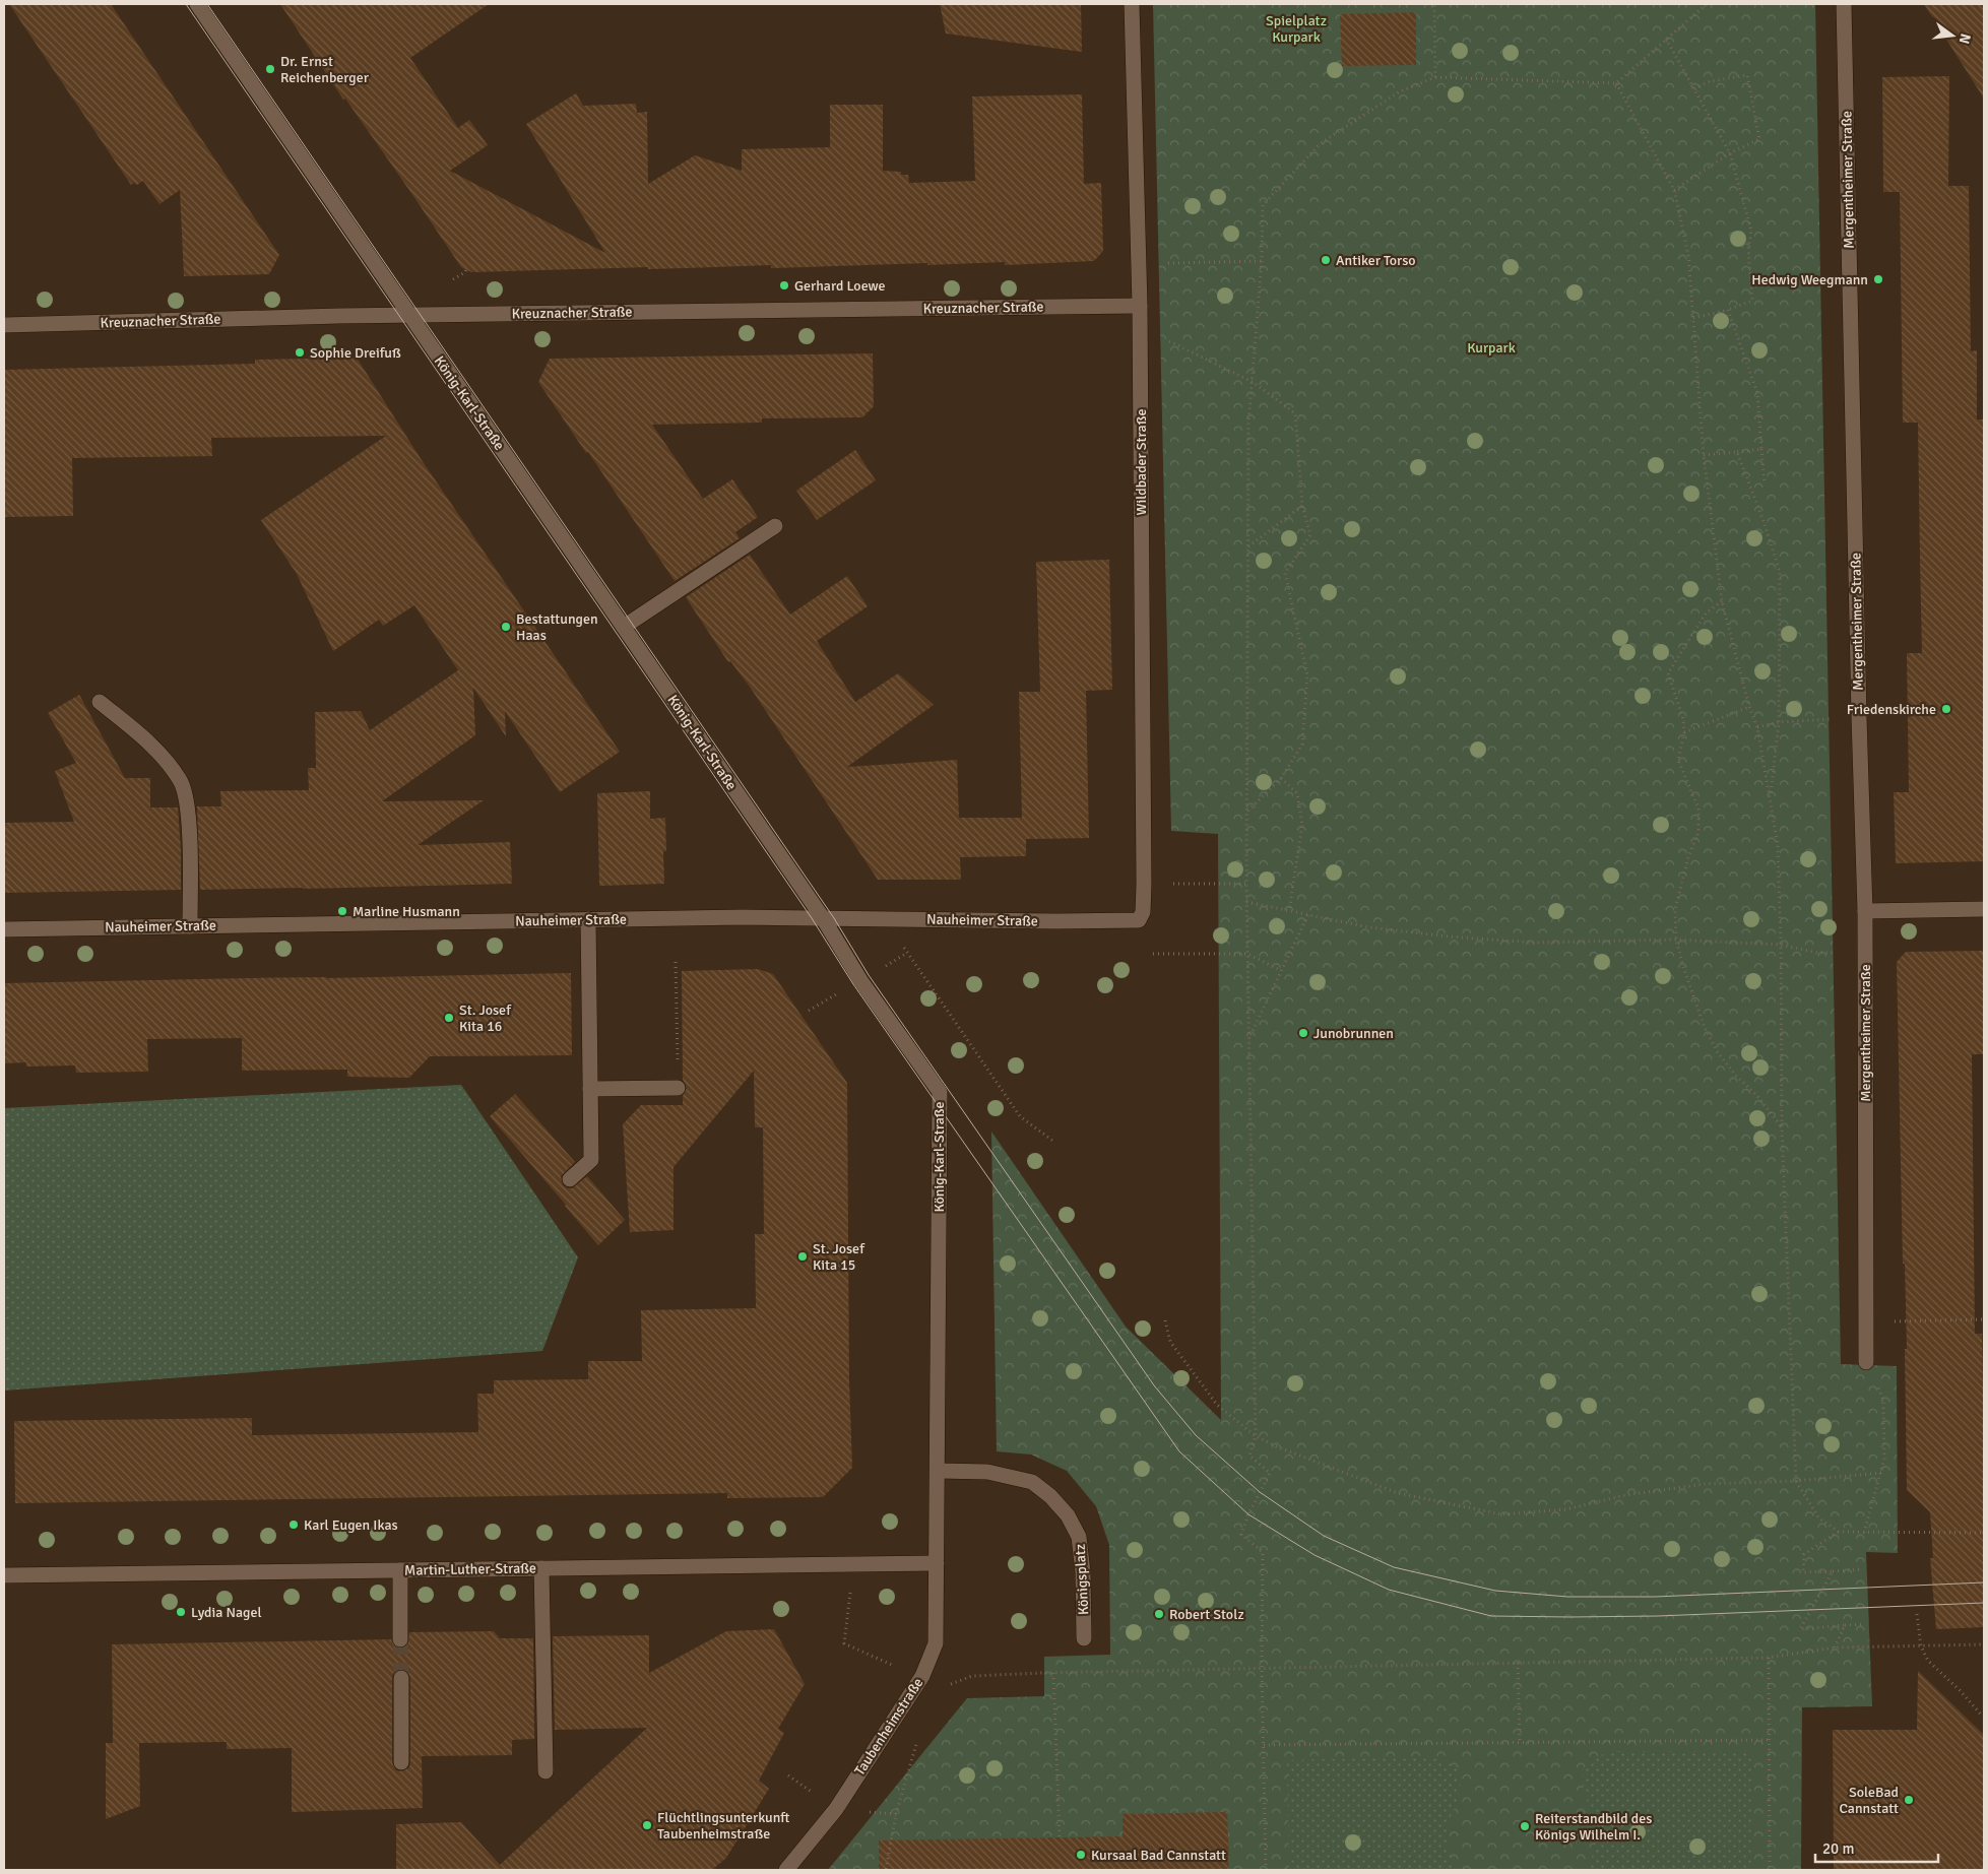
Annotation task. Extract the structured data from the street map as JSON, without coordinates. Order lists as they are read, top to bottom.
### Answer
{
  "streets": {
    "street": [
      "Mergentheimer Straße",
      "Kreuznacher Straße",
      "König-Karl-Straße",
      "Wildbader Straße",
      "Nauheimer Straße",
      "Martin-Luther-Straße",
      "Königsplatz",
      "Taubenheimstraße"
    ]
  },
  "crossings": [
    ["Kreuznacher Straße", "König-Karl-Straße"],
    ["Kreuznacher Straße", "Wildbader Straße"],
    ["König-Karl-Straße", "Nauheimer Straße"],
    ["König-Karl-Straße", "Martin-Luther-Straße"],
    ["König-Karl-Straße", "Königsplatz"],
    ["König-Karl-Straße", "Taubenheimstraße"],
    ["Wildbader Straße", "Nauheimer Straße"],
    ["Martin-Luther-Straße", "Taubenheimstraße"]
  ],
  "parks": ["Spielplatz Kurpark", "Kurpark"],
  "places": [
    "Dr. Ernst Reichenberger",
    "Antiker Torso",
    "Hedwig Weegmann",
    "Gerhard Loewe",
    "Sophie Dreifuß",
    "Bestattungen Haas",
    "Friedenskirche",
    "Marline Husmann",
    "St. Josef Kita 16",
    "Junobrunnen",
    "St. Josef Kita 15",
    "Karl Eugen Ikas",
    "Lydia Nagel",
    "Robert Stolz",
    "SoleBad Cannstatt",
    "Flüchtlingsunterkunft Taubenheimstraße",
    "Reiterstandbild des Königs Wilhelm I.",
    "Kursaal Bad Cannstatt"
  ],
  "scale_bar": "20 m",
  "north": "right"
}
